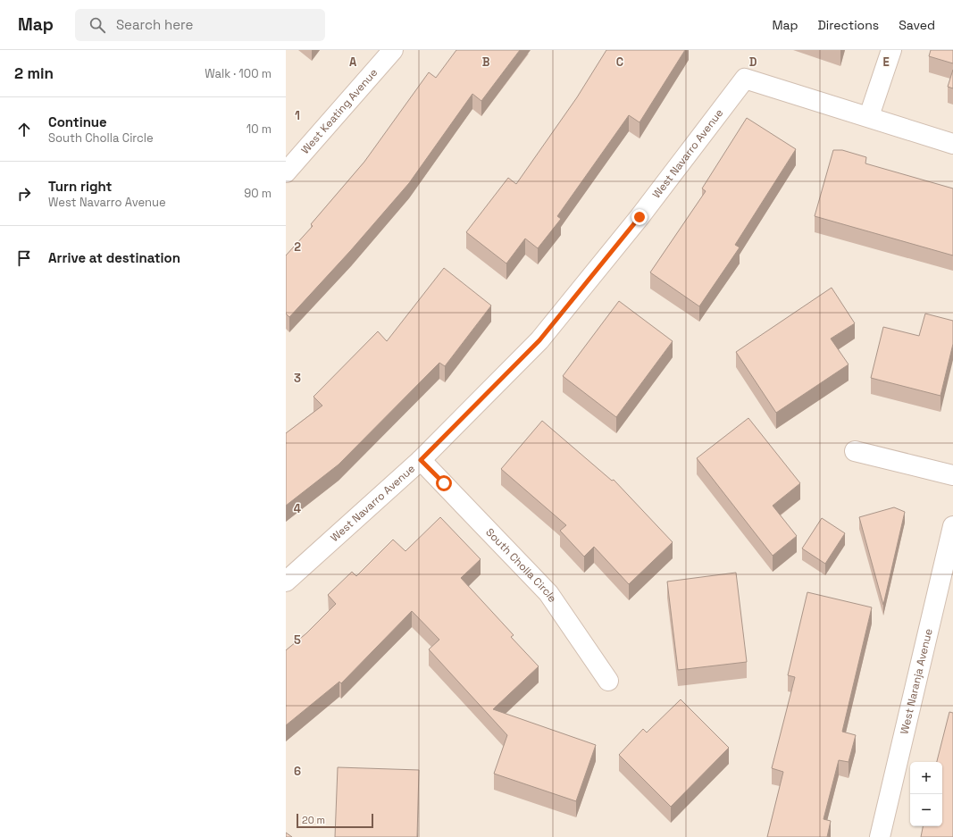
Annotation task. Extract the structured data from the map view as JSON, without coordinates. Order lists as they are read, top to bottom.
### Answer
{
  "streets": {
    "street": [
      "West Keating Avenue",
      "West Navarro Avenue",
      "South Cholla Circle",
      "West Naranja Avenue"
    ]
  },
  "crossings": [
    ["West Navarro Avenue", "South Cholla Circle"]
  ],
  "scale_bar": "20 m",
  "page": {
    "header": "Map",
    "search": "Search here",
    "nav": ["Map", "Directions", "Saved"],
    "heading": ["2 min", "Walk · 100 m"],
    "list": [
      ["Continue", "South Cholla Circle", "10 m"],
      ["Turn right", "West Navarro Avenue", "90 m"],
      "Arrive at destination"
    ],
    "map_buttons": ["+", "−"],
    "scale": "20 m"
  },
  "grid": {
    "columns": [
      "A",
      "B",
      "C",
      "D",
      "E"
    ],
    "rows": [
      "1",
      "2",
      "3",
      "4",
      "5",
      "6"
    ]
  }
}
